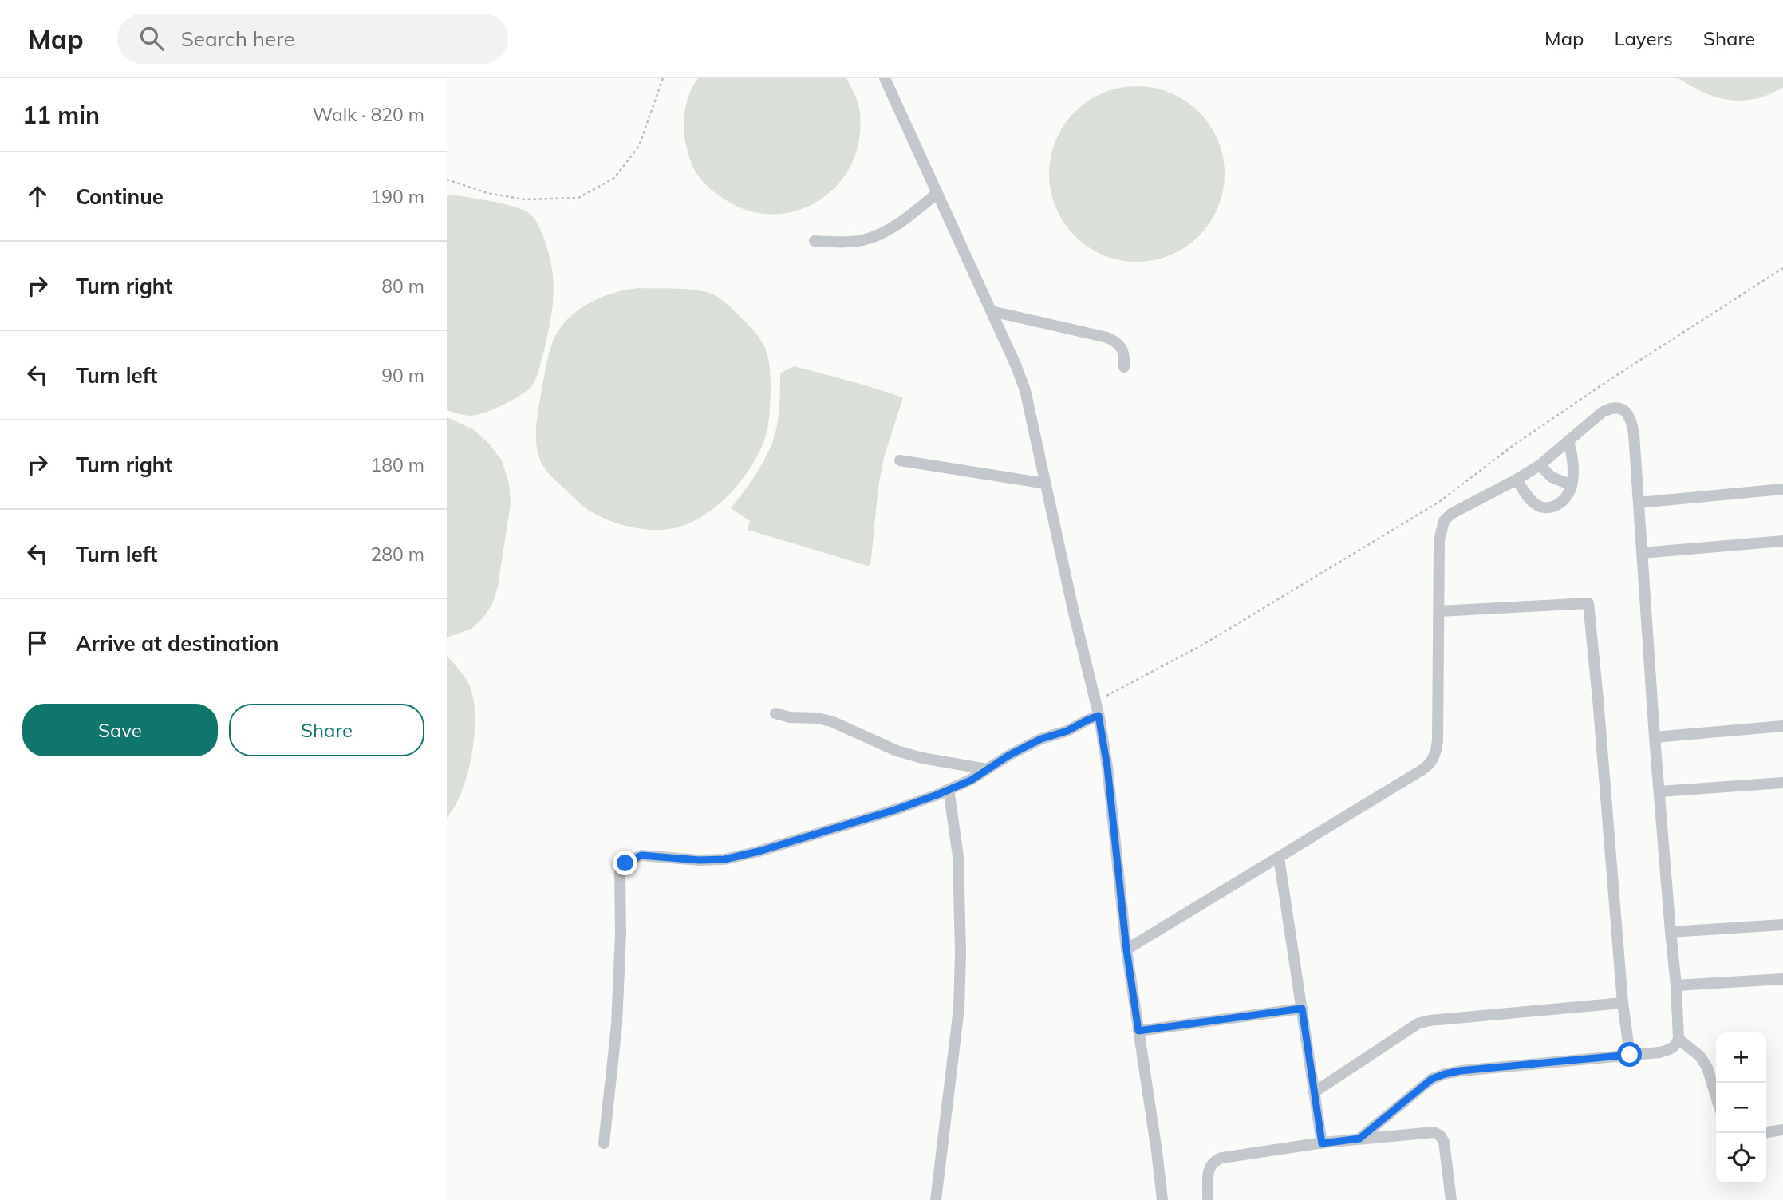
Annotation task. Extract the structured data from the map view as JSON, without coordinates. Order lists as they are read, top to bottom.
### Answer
{
  "page": {
    "header": "Map",
    "search": "Search here",
    "nav": ["Map", "Layers", "Share"],
    "heading": ["11 min", "Walk · 820 m"],
    "list": [
      ["Continue", "190 m"],
      ["Turn right", "80 m"],
      ["Turn left", "90 m"],
      ["Turn right", "180 m"],
      ["Turn left", "280 m"],
      "Arrive at destination"
    ],
    "buttons": ["Save", "Share"],
    "map_buttons": ["+", "−"]
  }
}
